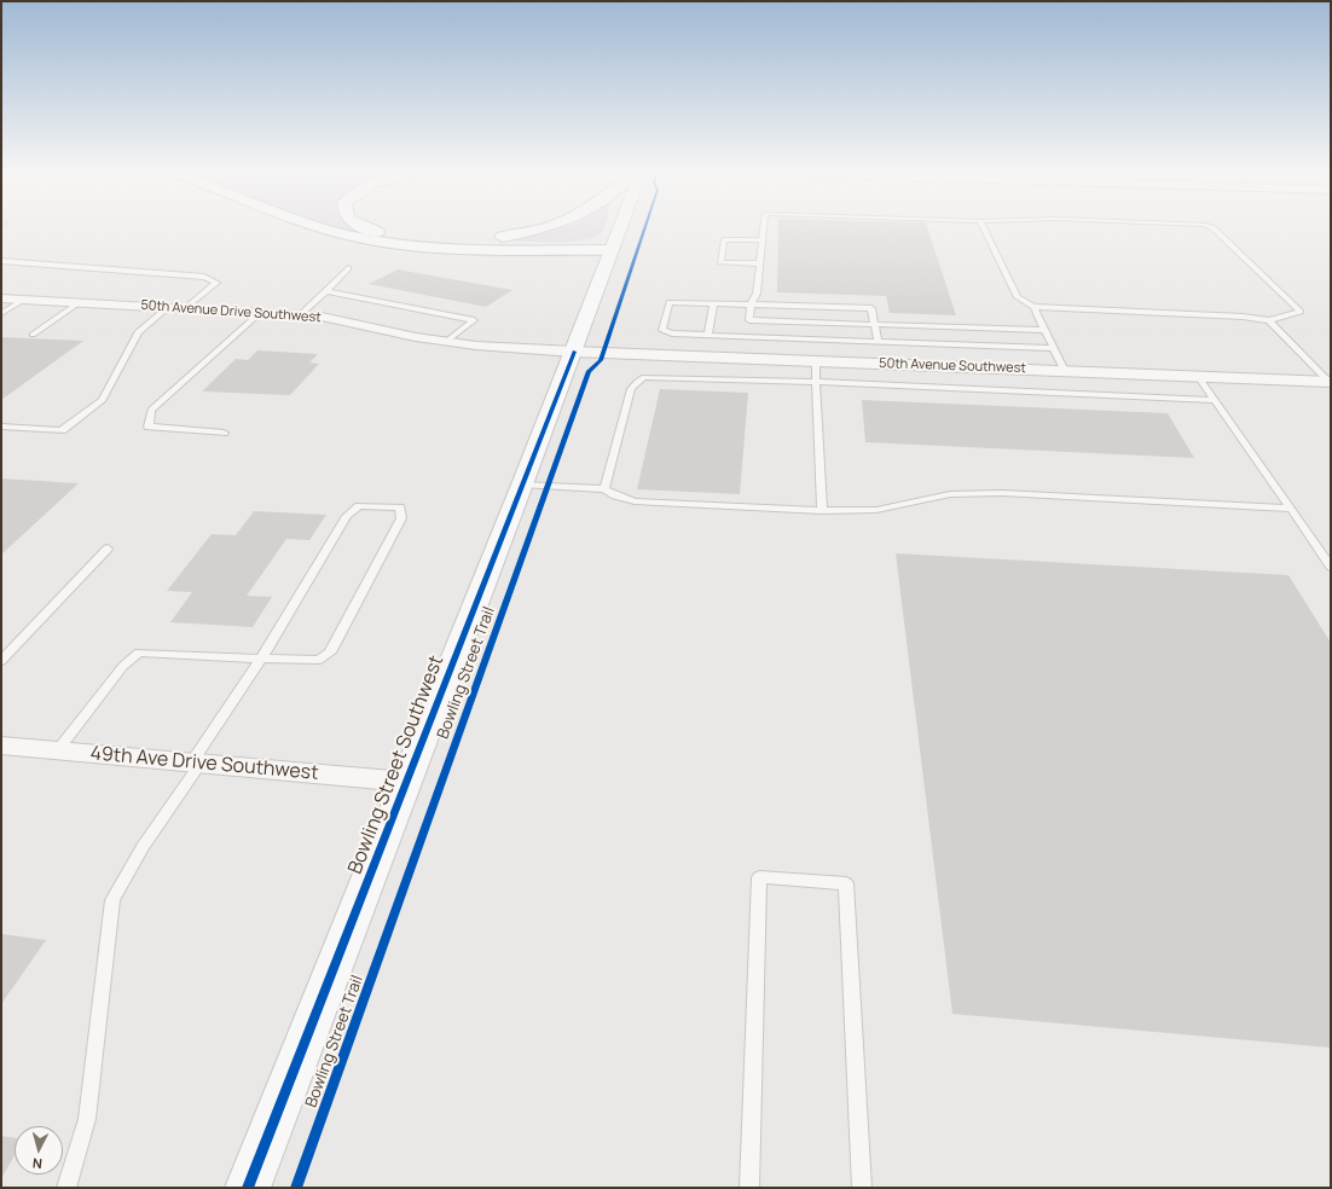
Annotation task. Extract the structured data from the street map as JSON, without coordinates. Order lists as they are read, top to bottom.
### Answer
{
  "streets": {
    "main road": ["Bowling Street Southwest"],
    "street": ["50th Avenue Drive Southwest", "50th Avenue Southwest", "49th Ave Drive Southwest"],
    "cycle path": ["Bowling Street Trail"]
  },
  "crossings": [
    ["50th Avenue Drive Southwest", "50th Avenue Southwest"],
    ["50th Avenue Drive Southwest", "Bowling Street Southwest"],
    ["50th Avenue Southwest", "Bowling Street Southwest"],
    ["49th Ave Drive Southwest", "Bowling Street Southwest"]
  ],
  "north": "bottom"
}
